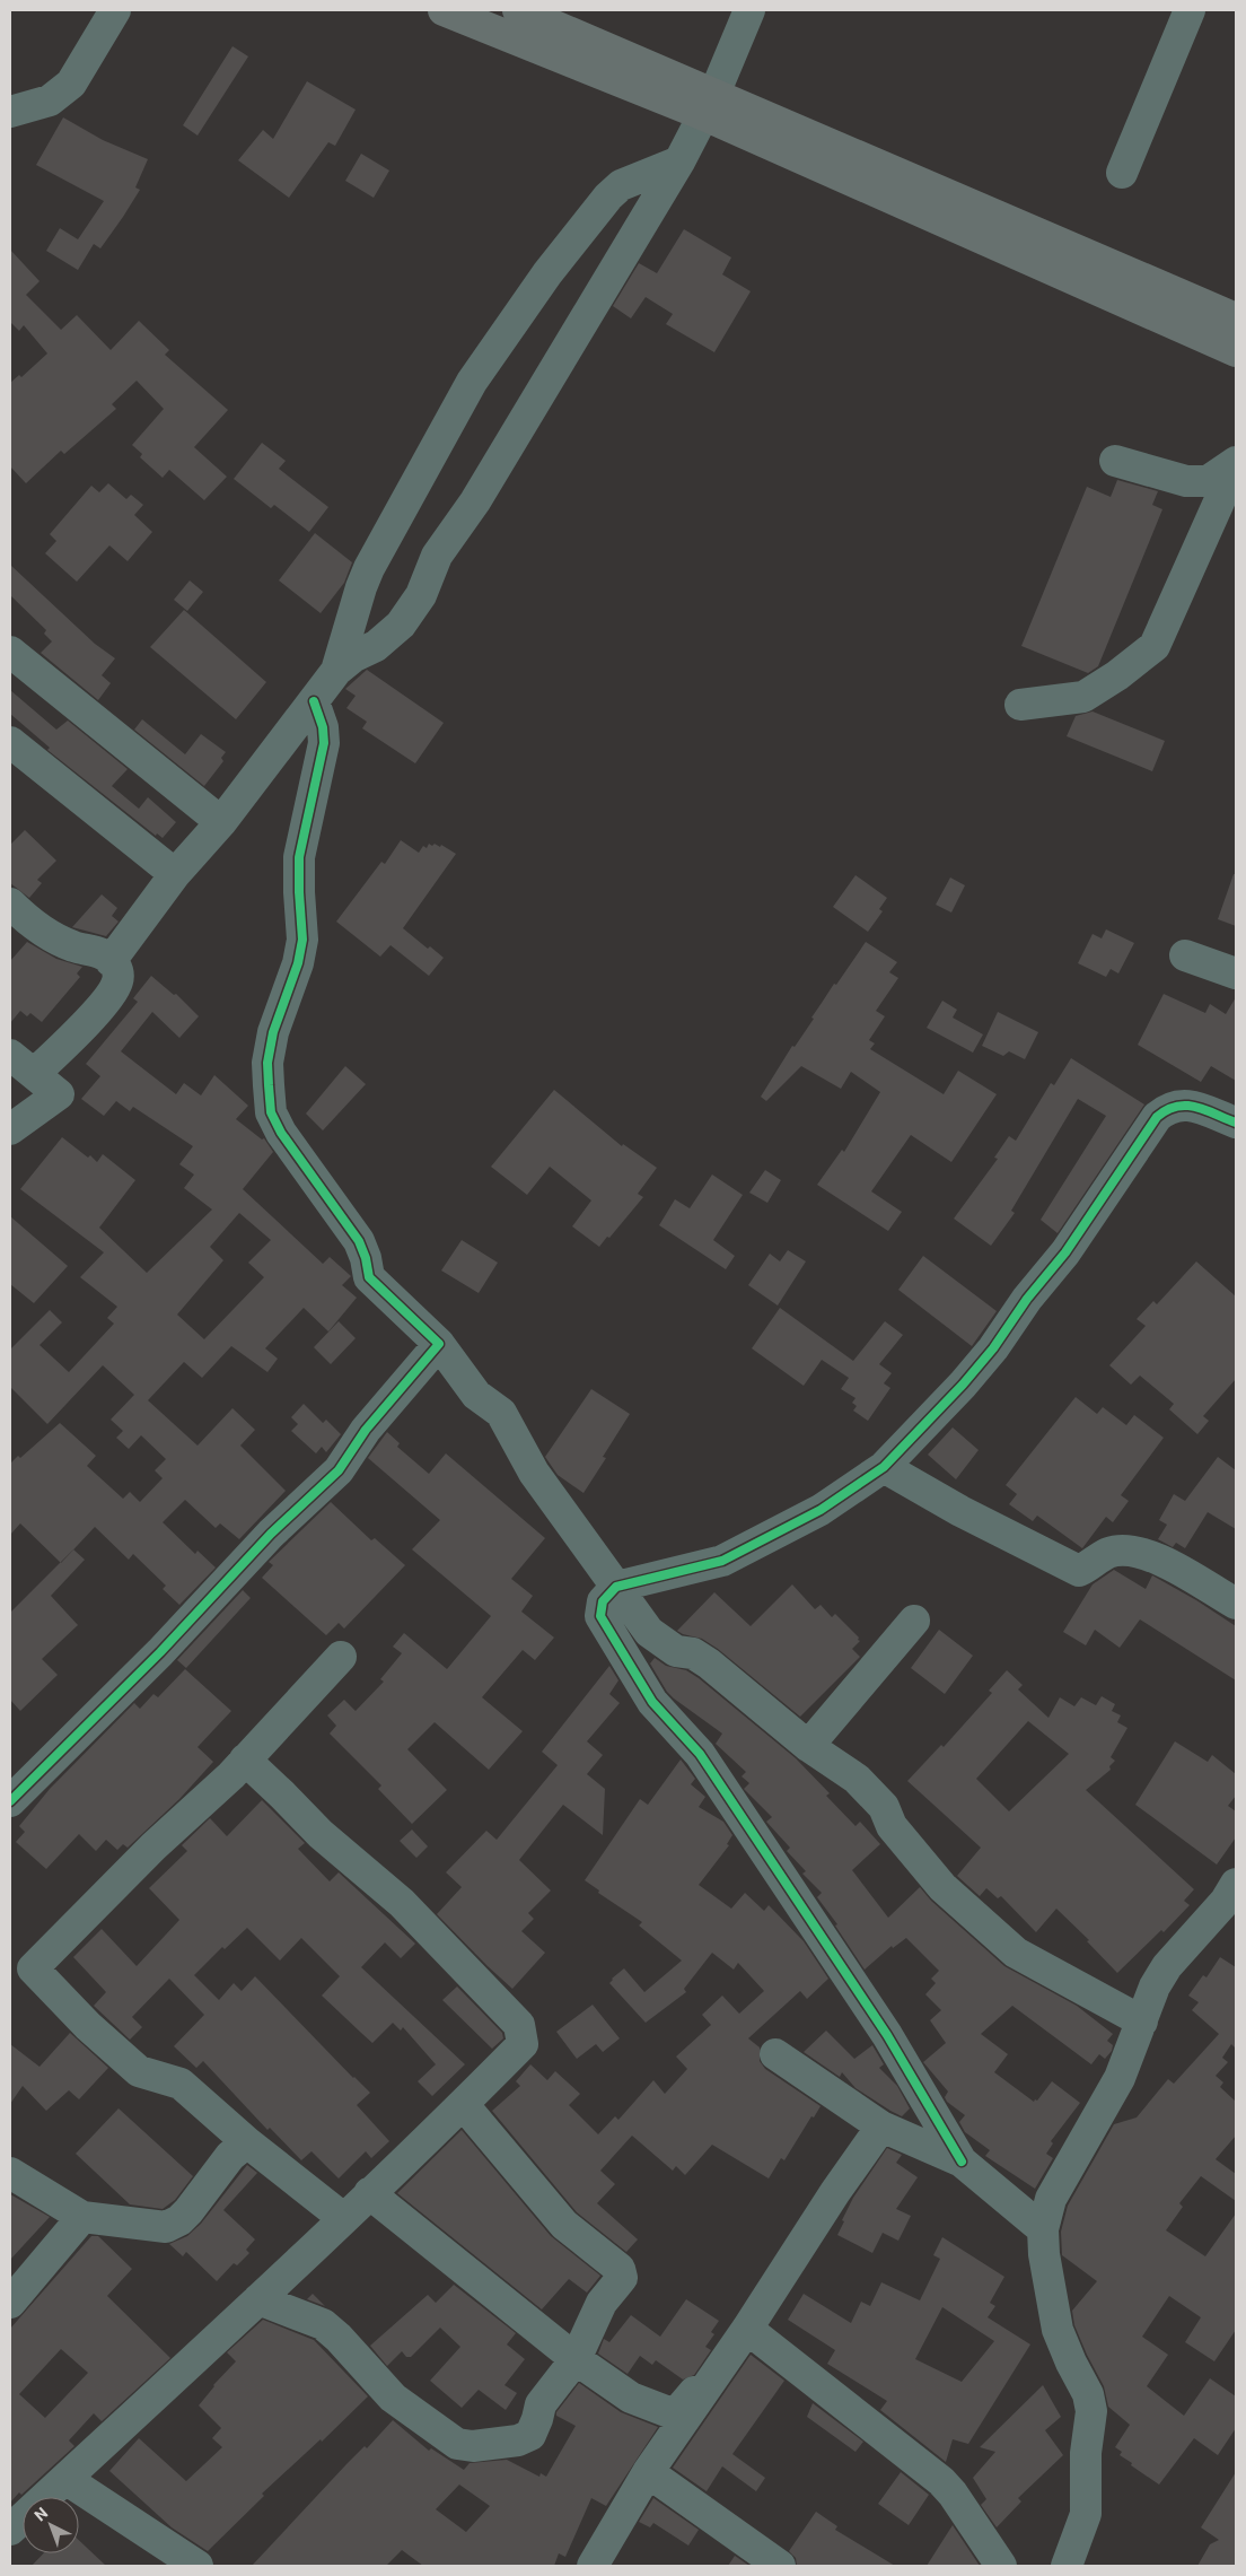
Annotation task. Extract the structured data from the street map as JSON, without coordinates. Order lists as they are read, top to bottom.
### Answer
{
  "north": "top left"
}
